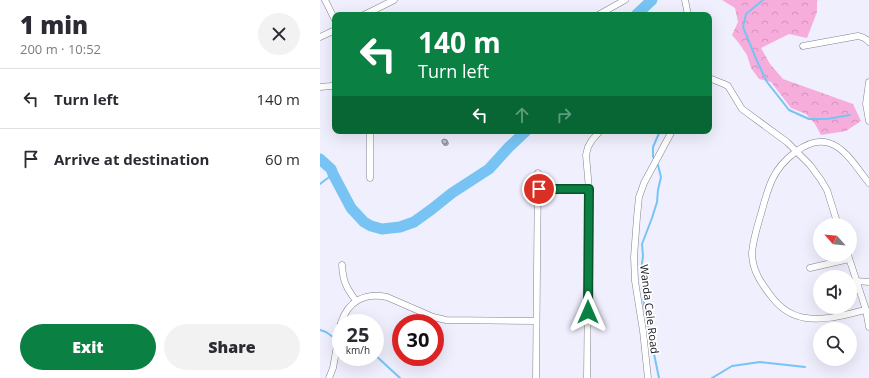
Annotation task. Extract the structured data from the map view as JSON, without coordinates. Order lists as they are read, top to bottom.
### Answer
{
  "streets": {
    "street": ["Wanda Cele Road"]
  },
  "north": "top left",
  "page": {
    "heading": ["1 min", "200 m · 10:52"],
    "turn": ["140 m", "Turn left"],
    "list": [
      {
        "name": "Turn left",
        "value": "140 m"
      },
      {
        "name": "Arrive at destination",
        "value": "60 m"
      }
    ],
    "speed": "25 km/h",
    "limit": "30",
    "buttons": ["Exit", "Share"]
  }
}
